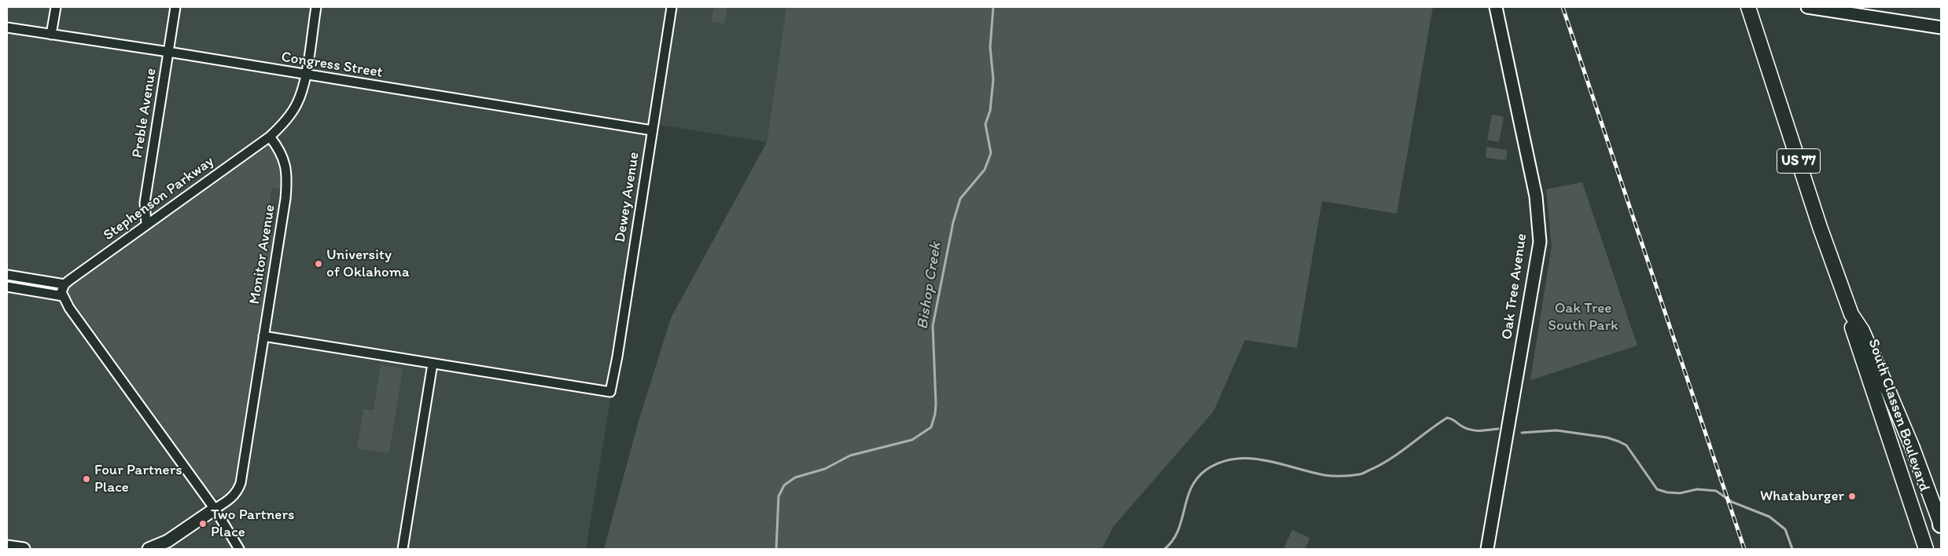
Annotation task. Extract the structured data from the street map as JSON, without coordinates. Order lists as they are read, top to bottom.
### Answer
{
  "streets": {
    "main road": ["US 77", "South Classen Boulevard"],
    "street": [
      "Congress Street",
      "Preble Avenue",
      "Dewey Avenue",
      "Stephenson Parkway",
      "Monitor Avenue",
      "Oak Tree Avenue"
    ]
  },
  "crossings": [
    ["Congress Street", "Preble Avenue"],
    ["Congress Street", "Dewey Avenue"],
    ["Preble Avenue", "Stephenson Parkway"],
    ["Stephenson Parkway", "Monitor Avenue"]
  ],
  "water": ["Bishop Creek"],
  "parks": ["Oak Tree South Park"],
  "places": [
    "University of Oklahoma",
    "Four Partners Place",
    "Whataburger",
    "Two Partners Place"
  ]
}
